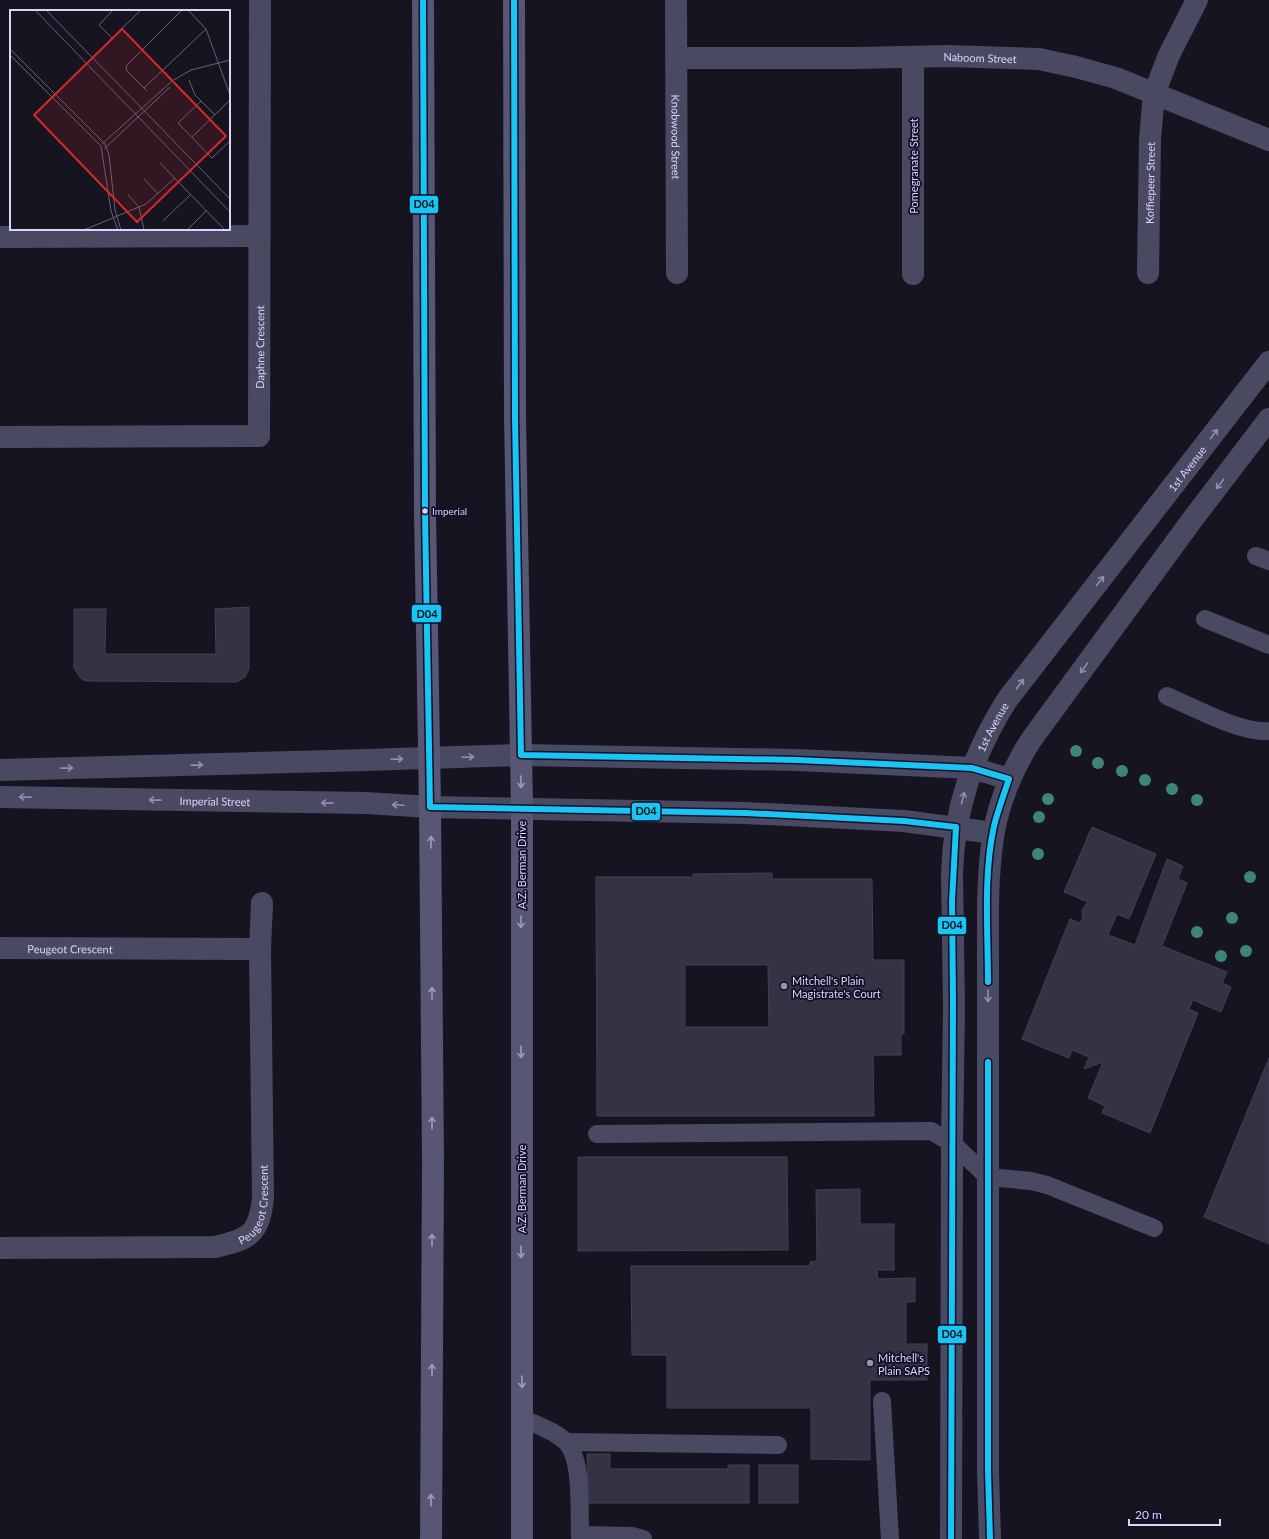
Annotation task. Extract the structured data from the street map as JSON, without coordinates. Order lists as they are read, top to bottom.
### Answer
{
  "streets": {
    "main road": ["A.Z. Berman Drive"],
    "street": [
      "Naboom Street",
      "Knobwood Street",
      "Pomegranate Street",
      "Koffiepeer Street",
      "Daphne Crescent",
      "1st Avenue",
      "Imperial Street",
      "Peugeot Crescent"
    ]
  },
  "crossings": [
    ["Naboom Street", "Knobwood Street"],
    ["Naboom Street", "Pomegranate Street"],
    ["Naboom Street", "Koffiepeer Street"],
    ["1st Avenue", "Imperial Street"],
    ["Imperial Street", "A.Z. Berman Drive"]
  ],
  "places": ["Imperial", "Mitchell's Plain Magistrate's Court", "Mitchell's Plain SAPS"],
  "lines": ["transit line D04"],
  "scale_bar": "20 m"
}
